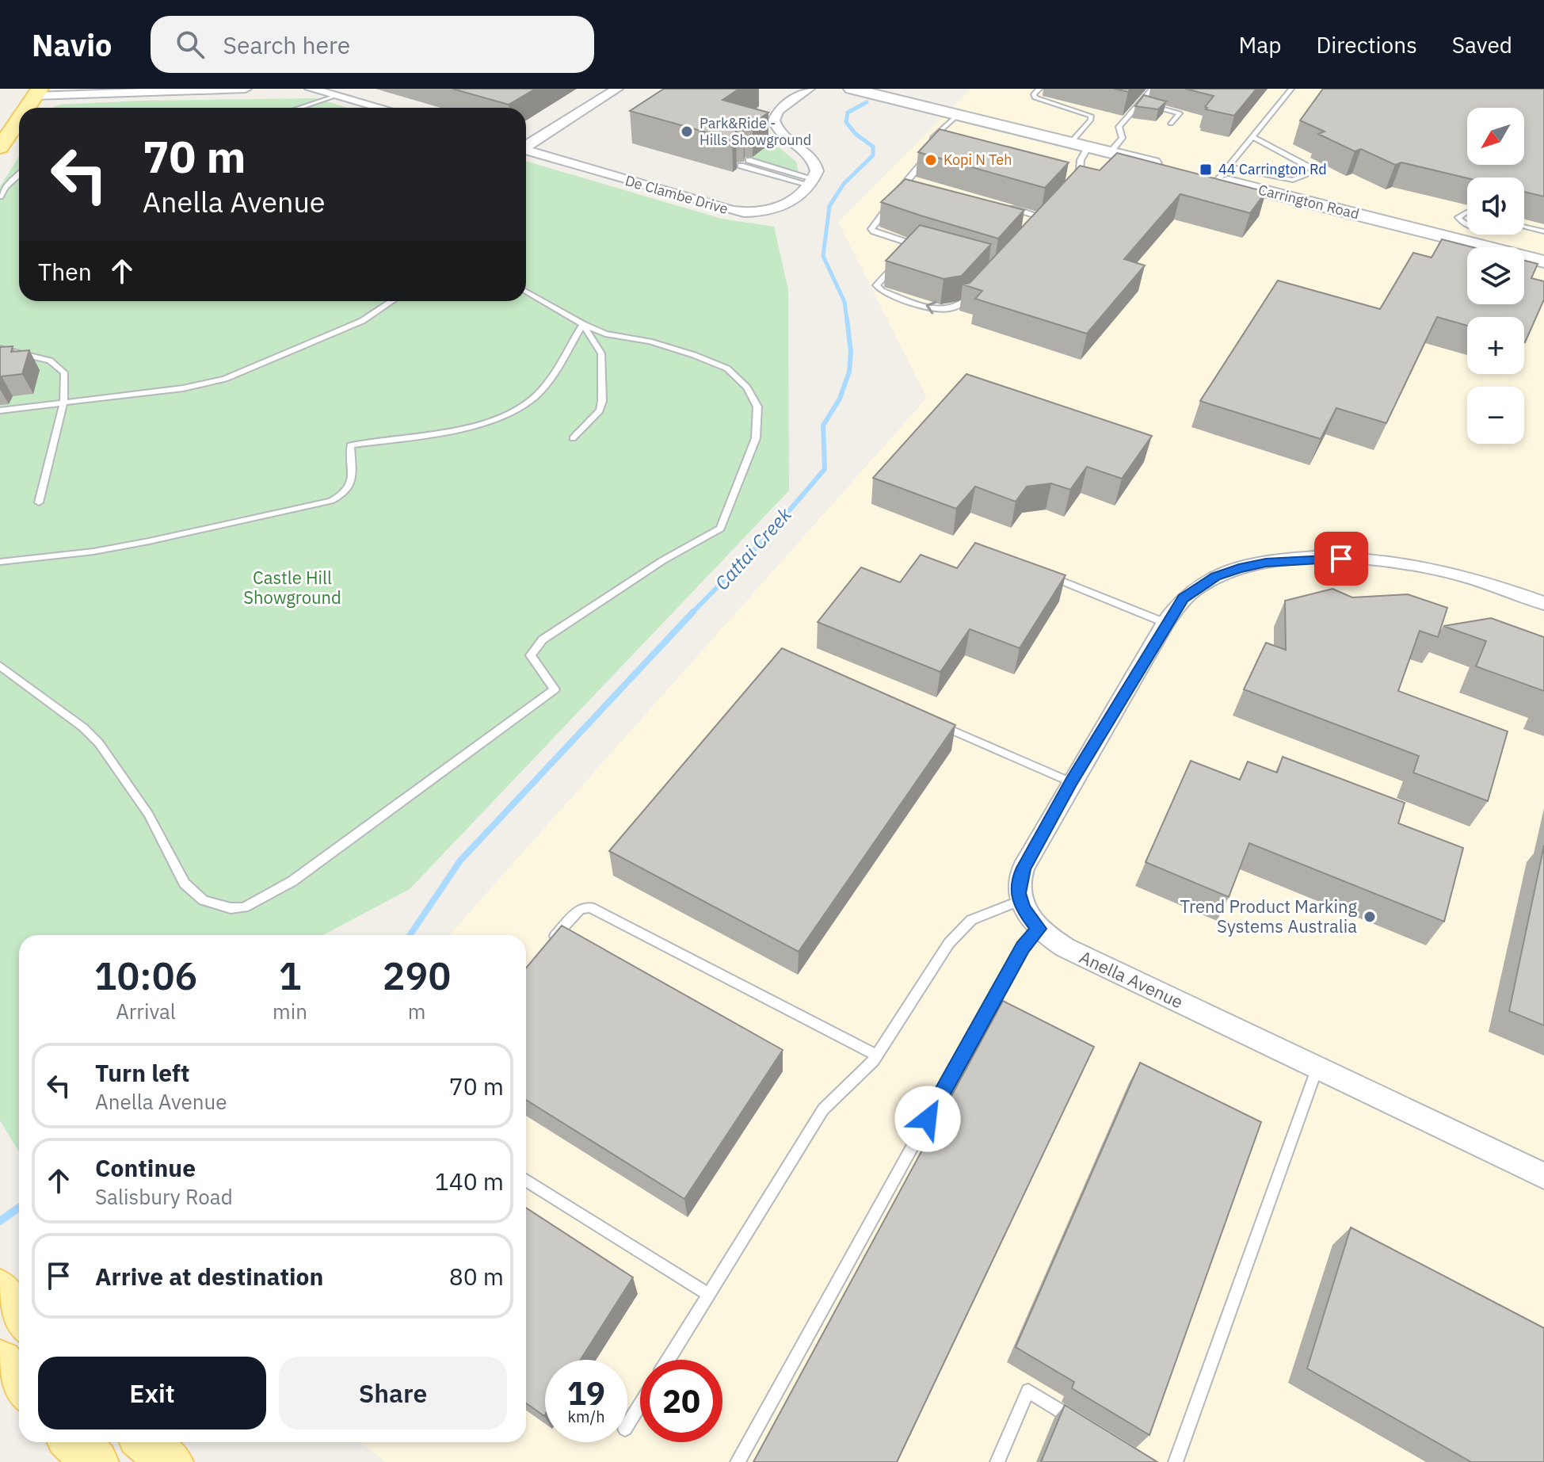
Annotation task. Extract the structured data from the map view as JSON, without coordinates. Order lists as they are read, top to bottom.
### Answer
{
  "streets": {
    "main road": ["Carrington Road"],
    "street": ["De Clambe Drive", "Anella Avenue"]
  },
  "water": ["Cattai Creek"],
  "parks": ["Castle Hill Showground"],
  "places": {
    "other": ["Park&Ride - Hills Showground", "Kopi N Teh", "Trend Product Marking Systems Australia"],
    "transit": ["44 Carrington Rd"]
  },
  "north": "bottom left",
  "page": {
    "header": "Navio",
    "search": "Search here",
    "nav": ["Map", "Directions", "Saved"],
    "map_buttons": ["+", "−"],
    "turn": ["70 m", "Anella Avenue"],
    "then": "Then",
    "eta": [
      "10:06",
      "Arrival",
      "1",
      "min",
      "290",
      "m"
    ],
    "list": [
      {
        "name": "Turn left",
        "note": "Anella Avenue",
        "value": "70 m"
      },
      {
        "name": "Continue",
        "note": "Salisbury Road",
        "value": "140 m"
      },
      {
        "name": "Arrive at destination",
        "value": "80 m"
      }
    ],
    "buttons": ["Exit", "Share"],
    "speed": "19 km/h",
    "limit": "20"
  }
}
